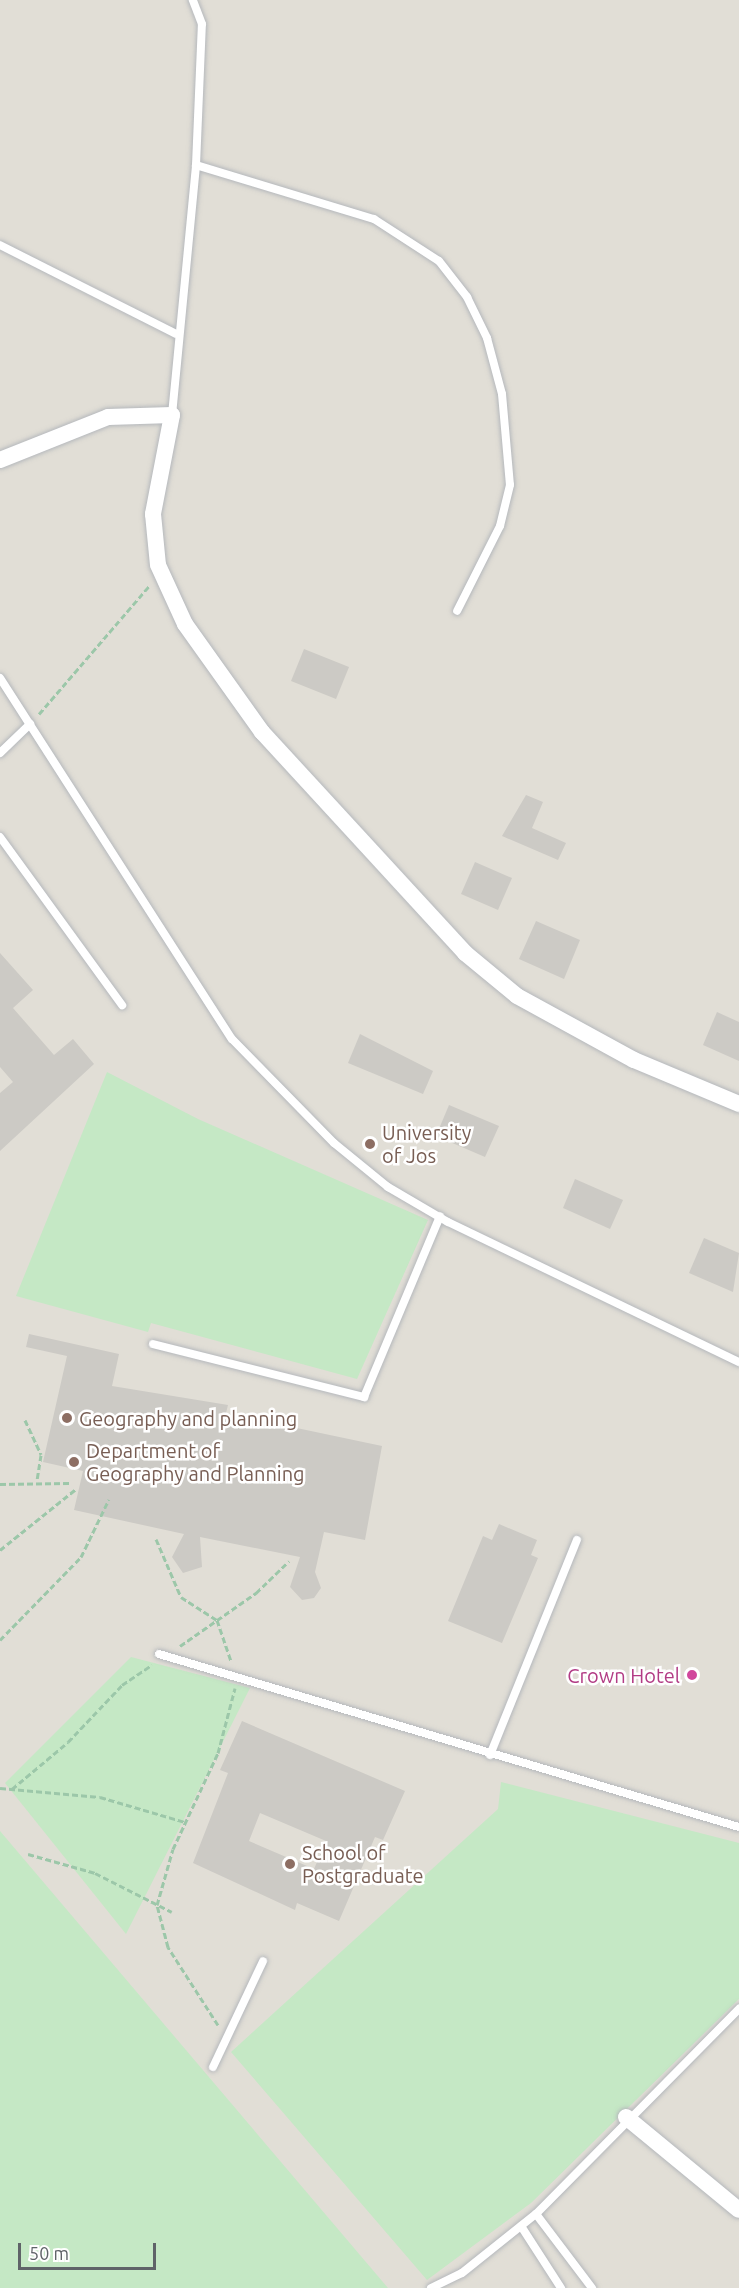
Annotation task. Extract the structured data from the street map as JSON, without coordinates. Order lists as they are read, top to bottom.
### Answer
{
  "places": [
    "University of Jos",
    "Geography and planning",
    "Department of Geography and Planning",
    "Crown Hotel",
    "School of Postgraduate"
  ],
  "scale_bar": "50 m"
}
